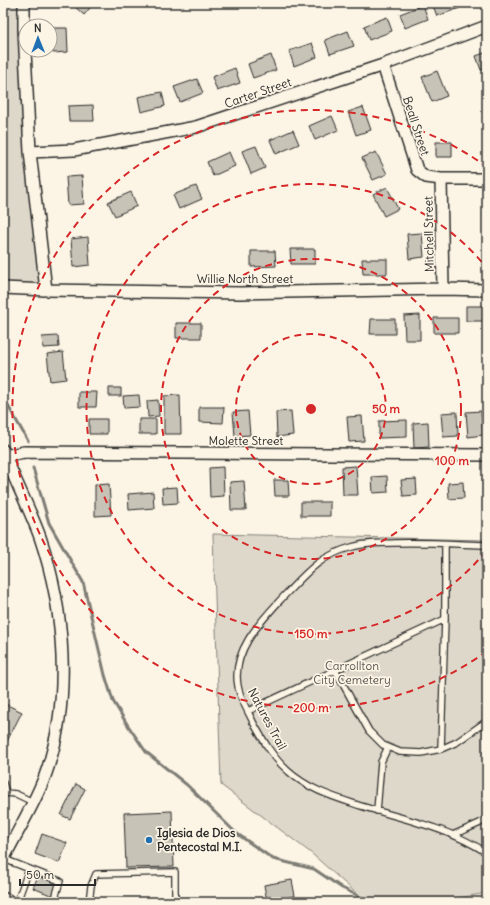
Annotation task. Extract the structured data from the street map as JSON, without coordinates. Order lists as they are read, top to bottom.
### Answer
{
  "streets": {
    "street": [
      "Carter Street",
      "Beall Street",
      "Mitchell Street",
      "Willie North Street",
      "Molette Street"
    ],
    "lane": ["Natures Trail"]
  },
  "crossings": [
    ["Carter Street", "Beall Street"],
    ["Beall Street", "Mitchell Street"],
    ["Mitchell Street", "Willie North Street"]
  ],
  "parks": ["Carrollton City Cemetery"],
  "places": ["Iglesia de Dios Pentecostal M.I."],
  "scale_bar": "50 m",
  "north": "top",
  "rings": [
    "50 m",
    "100 m",
    "150 m",
    "200 m"
  ]
}
